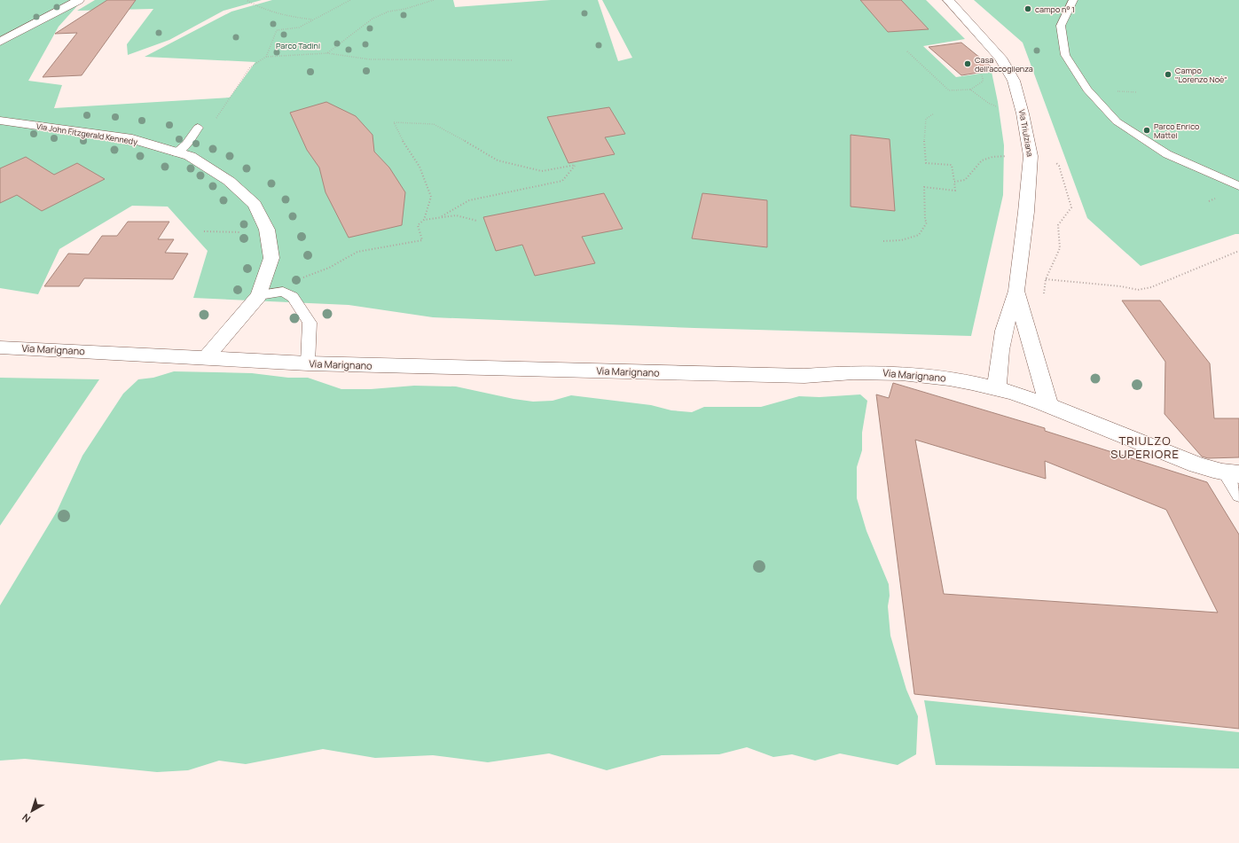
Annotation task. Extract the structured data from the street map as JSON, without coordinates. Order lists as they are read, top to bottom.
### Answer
{
  "streets": {
    "street": ["Via Triulziana", "Via John Fitzgerald Kennedy", "Via Marignano"]
  },
  "crossings": [
    ["Via Triulziana", "Via Marignano"],
    ["Via John Fitzgerald Kennedy", "Via Marignano"]
  ],
  "districts": ["TRIULZO SUPERIORE"],
  "parks": ["Parco Tadini"],
  "places": [
    "campo n° 1",
    "Casa dell'accoglienza",
    "Campo \"Lorenzo Noè\"",
    "Parco Enrico Mattei"
  ],
  "north": "bottom left"
}
